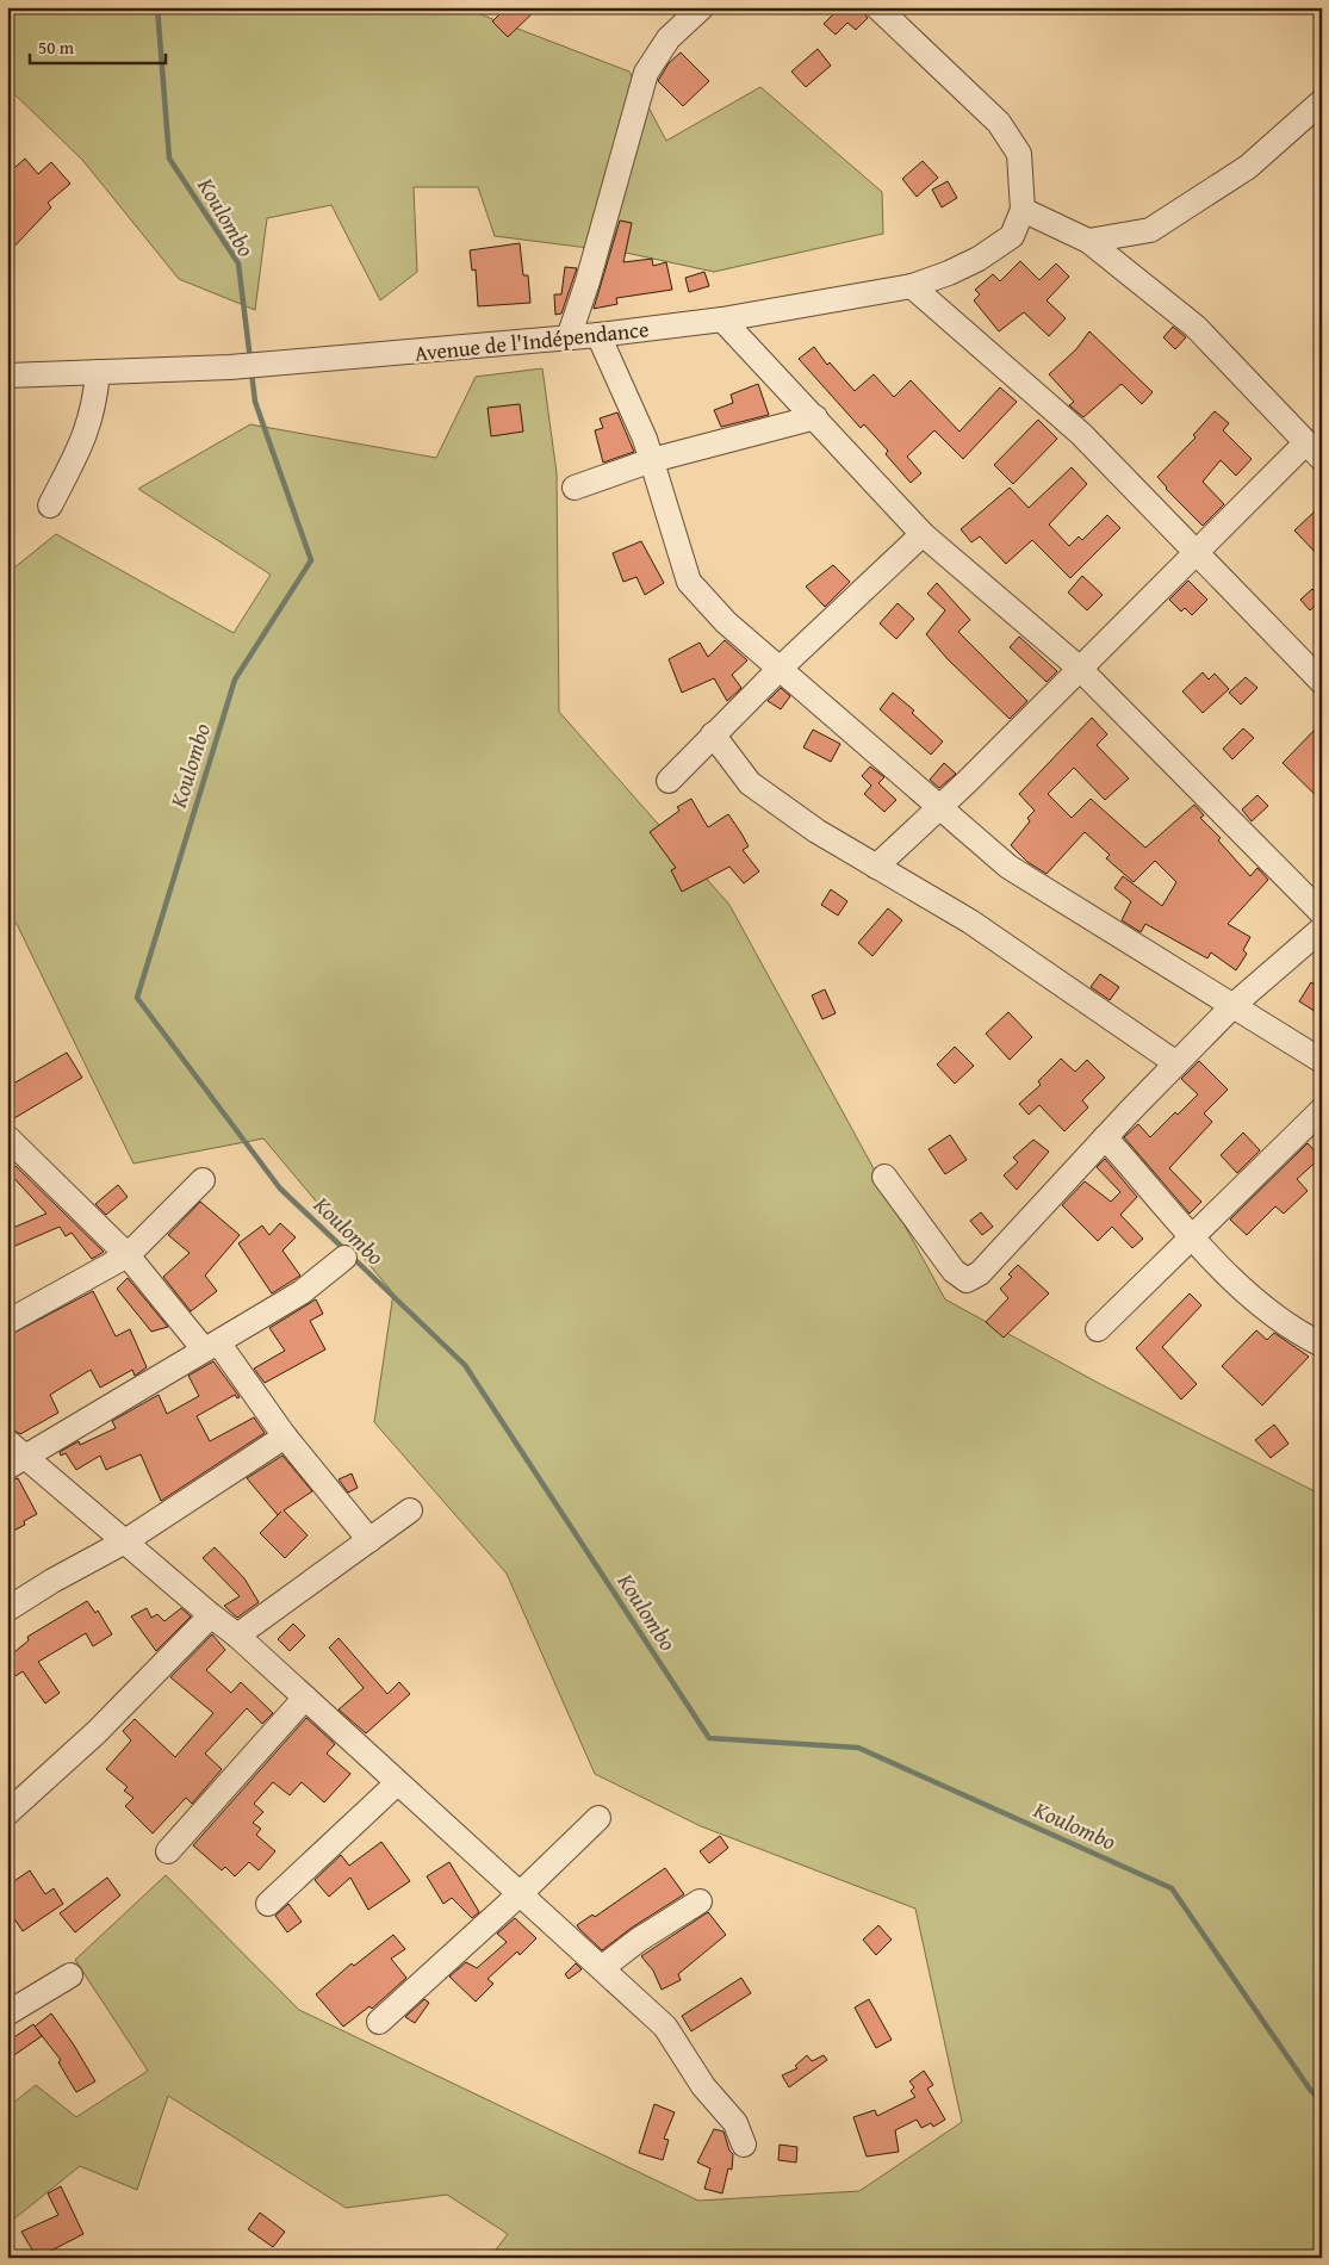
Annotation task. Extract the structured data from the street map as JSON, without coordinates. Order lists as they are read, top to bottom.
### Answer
{
  "streets": {
    "street": ["Avenue de l'Indépendance"]
  },
  "water": ["Koulombo"],
  "scale_bar": "50 m"
}
